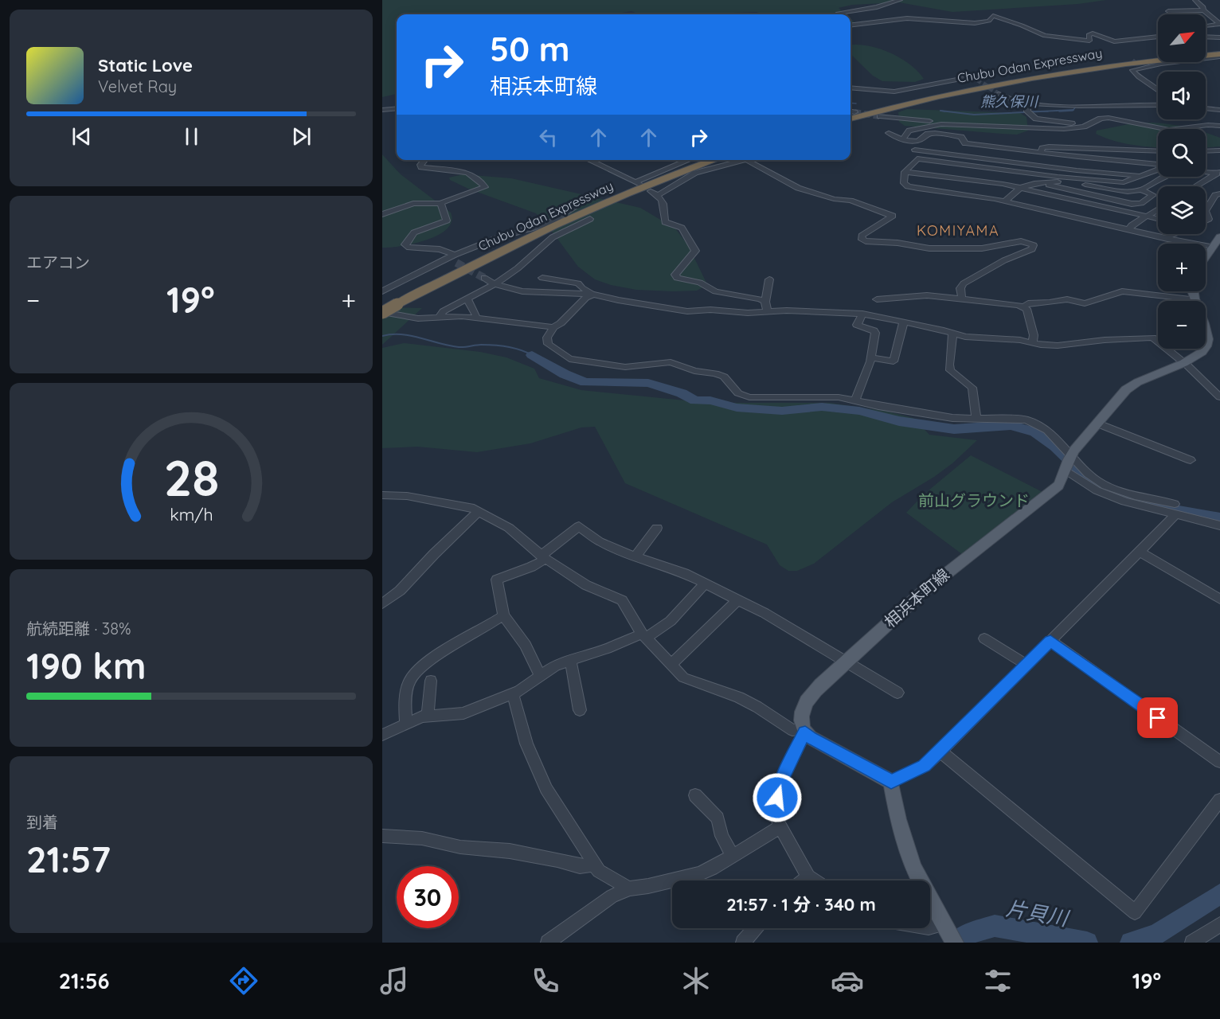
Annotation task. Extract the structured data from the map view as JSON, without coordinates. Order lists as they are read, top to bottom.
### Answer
{
  "streets": {
    "highway": ["Chubu Odan Expressway"],
    "main road": ["相浜本町線"]
  },
  "districts": ["KOMIYAMA"],
  "water": ["熊久保川", "片貝川"],
  "parks": ["前山グラウンド"],
  "north": "top right",
  "page": {
    "map_buttons": ["+", "−"],
    "turn": ["50 m", "相浜本町線"],
    "song": ["Static Love", "Velvet Ray"],
    "tile": [
      "エアコン",
      ["航続距離 · 38%", "190 km"],
      ["到着", "21:57"]
    ],
    "heat": ["−", "19°", "+"],
    "limit": "30",
    "trip": "21:57 · 1 分 · 340 m",
    "tabs": ["21:56", "19°"],
    "gauge": ["28", "km/h"]
  }
}
